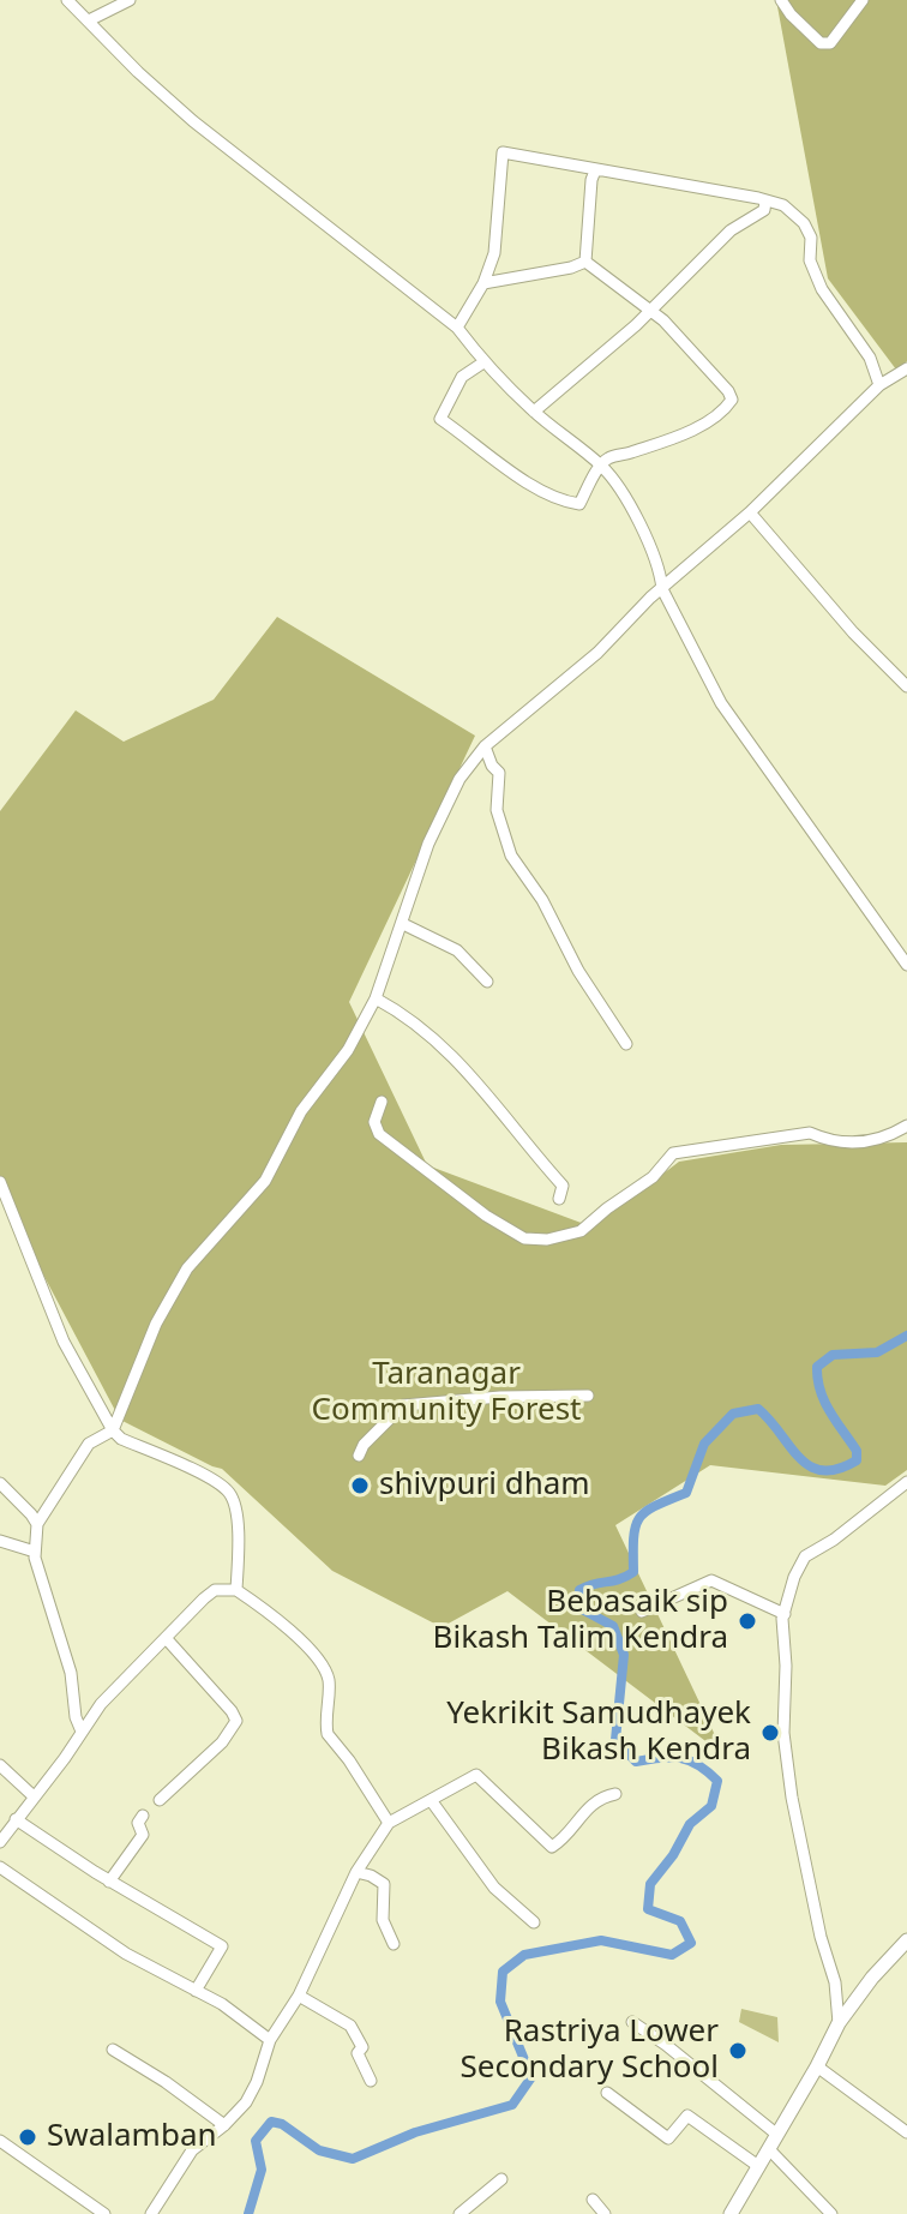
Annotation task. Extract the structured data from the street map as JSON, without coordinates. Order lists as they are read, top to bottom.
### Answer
{
  "parks": ["Taranagar Community Forest"],
  "places": [
    "shivpuri dham",
    "Bebasaik sip Bikash Talim Kendra",
    "Yekrikit Samudhayek Bikash Kendra",
    "Rastriya Lower Secondary School",
    "Swalamban"
  ]
}
